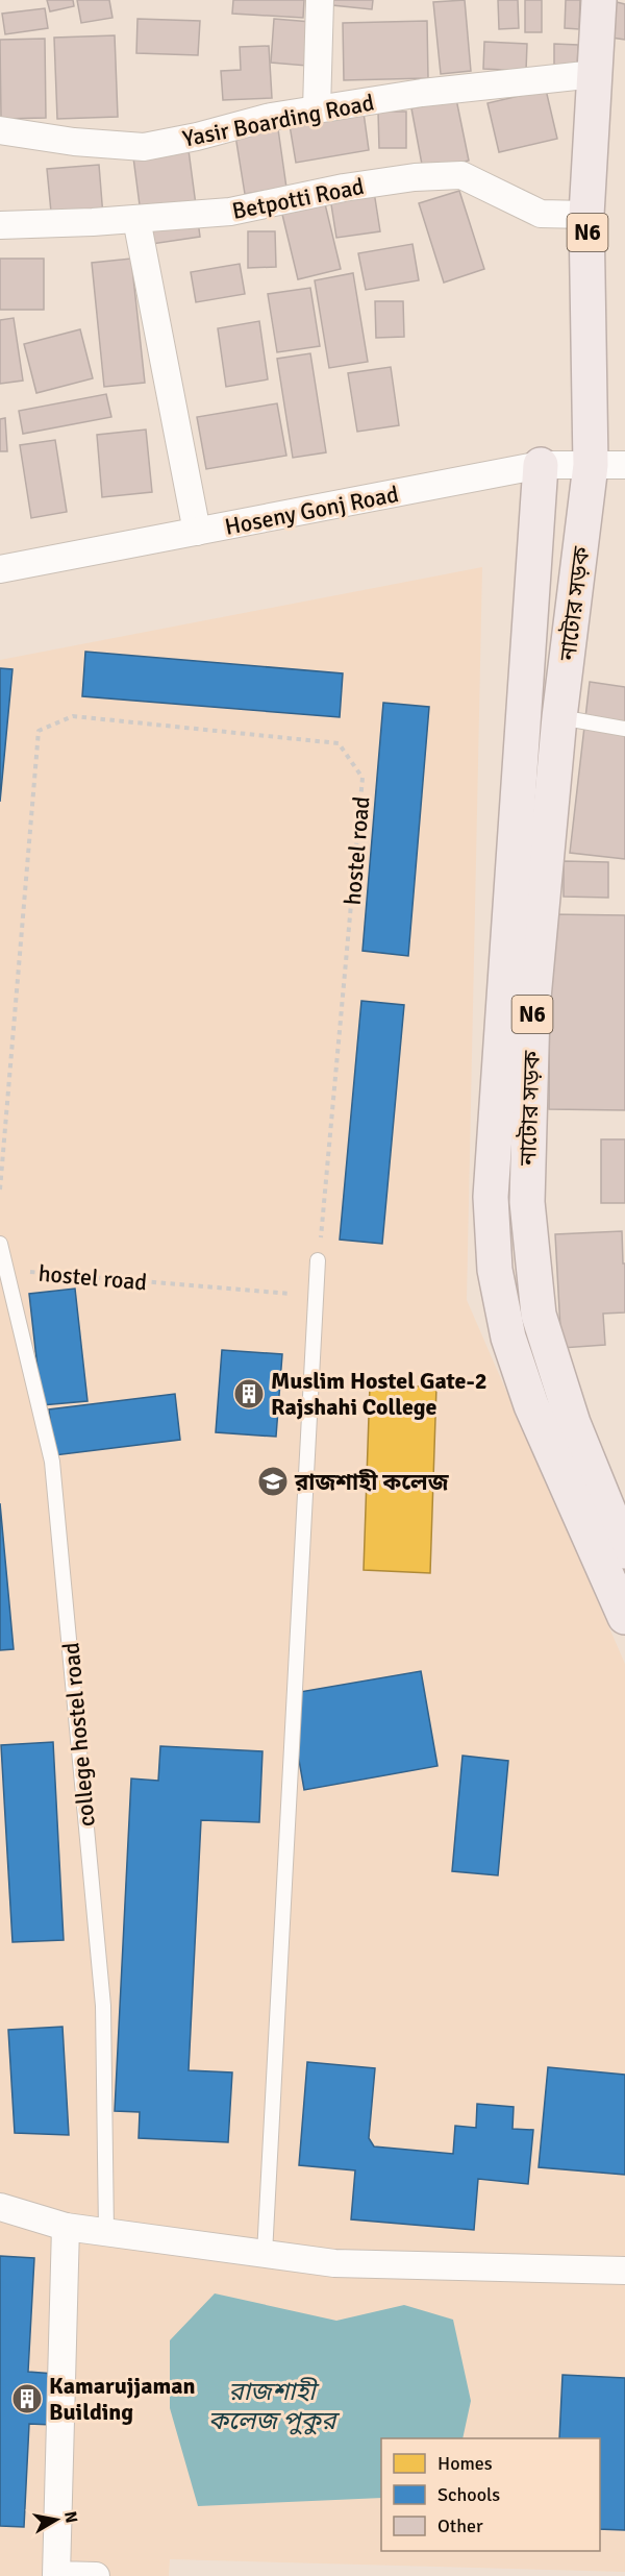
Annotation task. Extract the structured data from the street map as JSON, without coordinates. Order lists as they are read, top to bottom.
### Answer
{
  "streets": {
    "highway": ["N6", "নাটোর সড়ক"],
    "street": ["Yasir Boarding Road", "Betpotti Road", "Hoseny Gonj Road"],
    "lane": ["college hostel road"],
    "path": ["hostel road"]
  },
  "crossings": [
    ["Yasir Boarding Road", "N6"],
    ["Betpotti Road", "N6"],
    ["N6", "Hoseny Gonj Road"],
    ["N6", "নাটোর সড়ক"],
    ["Hoseny Gonj Road", "নাটোর সড়ক"]
  ],
  "water": ["রাজশাহী কলেজ পুকুর"],
  "places": {
    "building": ["Muslim Hostel Gate-2 Rajshahi College", "Kamarujjaman Building"],
    "school or university": ["রাজশাহী কলেজ"]
  },
  "legend": ["Homes", "Schools", "Other"],
  "north": "right"
}
